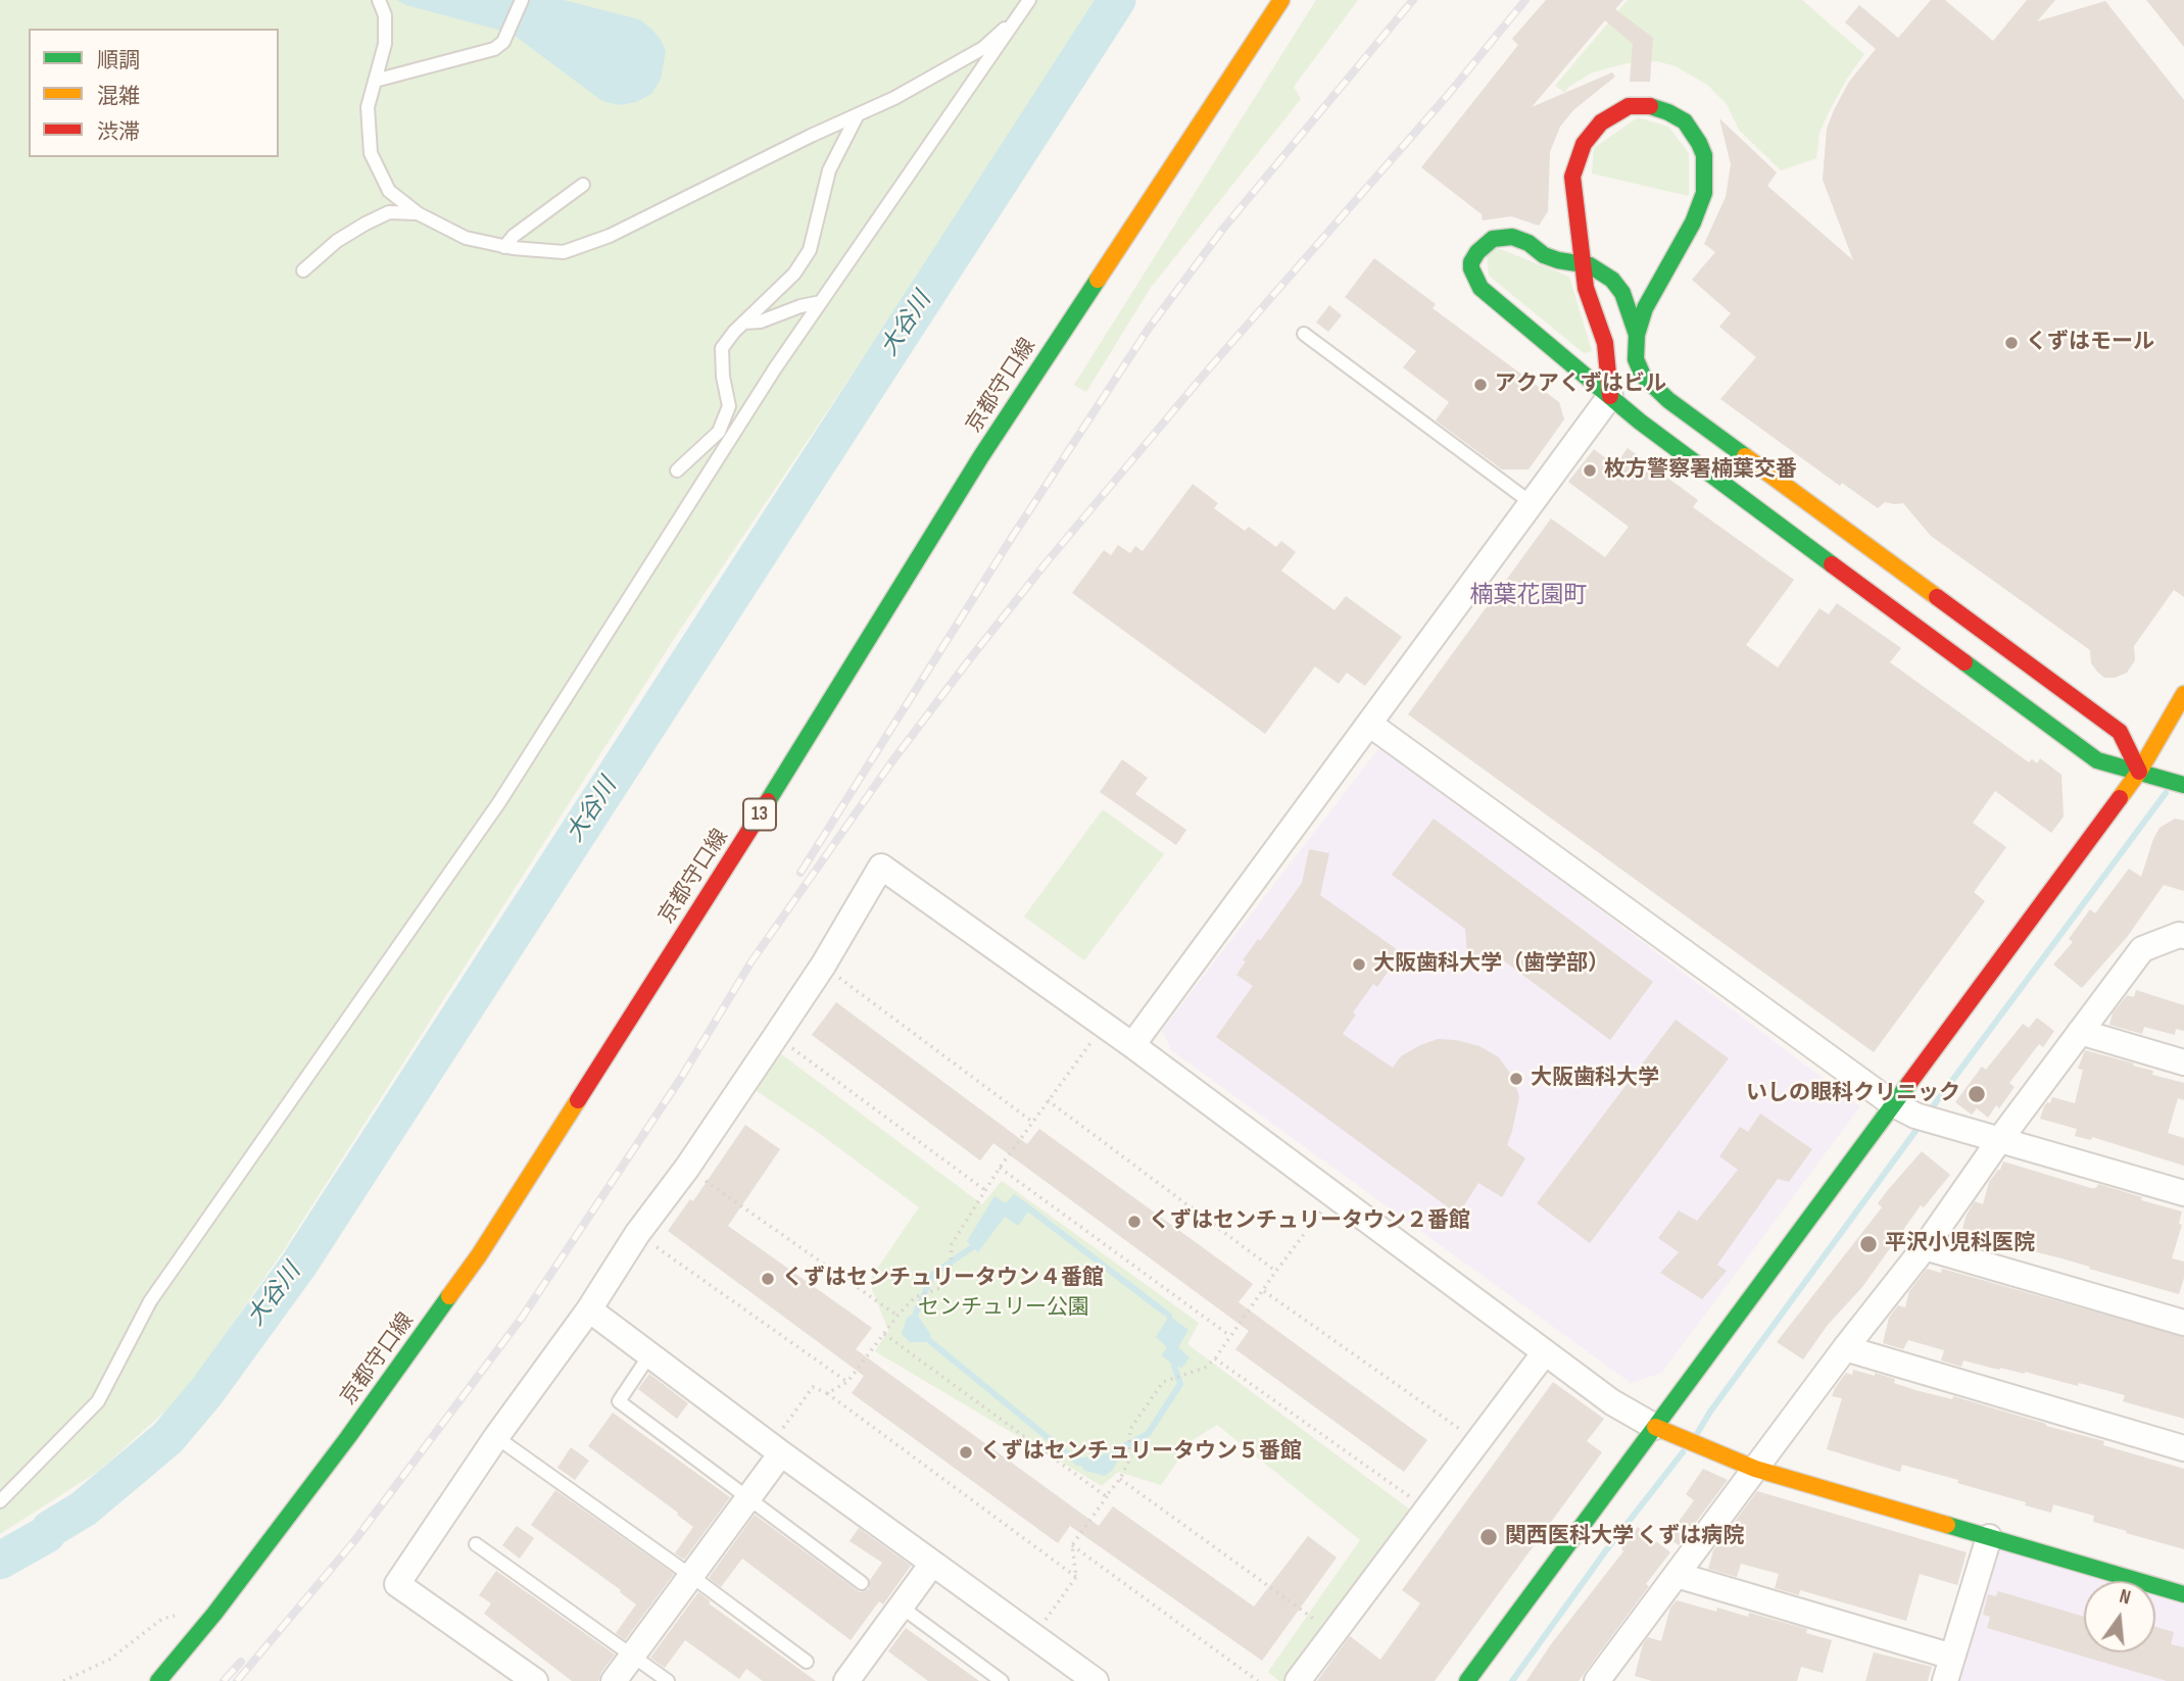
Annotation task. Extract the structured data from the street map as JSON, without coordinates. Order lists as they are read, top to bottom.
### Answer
{
  "streets": {
    "street": ["京都守口線", "13"]
  },
  "districts": ["楠葉花園町"],
  "water": ["大谷川"],
  "parks": ["センチュリー公園"],
  "places": [
    "くずはモール",
    "アクアくずはビル",
    "枚方警察署楠葉交番",
    "大阪歯科大学（歯学部）",
    "大阪歯科大学",
    "いしの眼科クリニック",
    "くずはセンチュリータウン２番館",
    "平沢小児科医院",
    "くずはセンチュリータウン４番館",
    "くずはセンチュリータウン５番館",
    "関西医科大学 くずは病院"
  ],
  "legend": ["順調", "混雑", "渋滞"],
  "north": "top"
}
